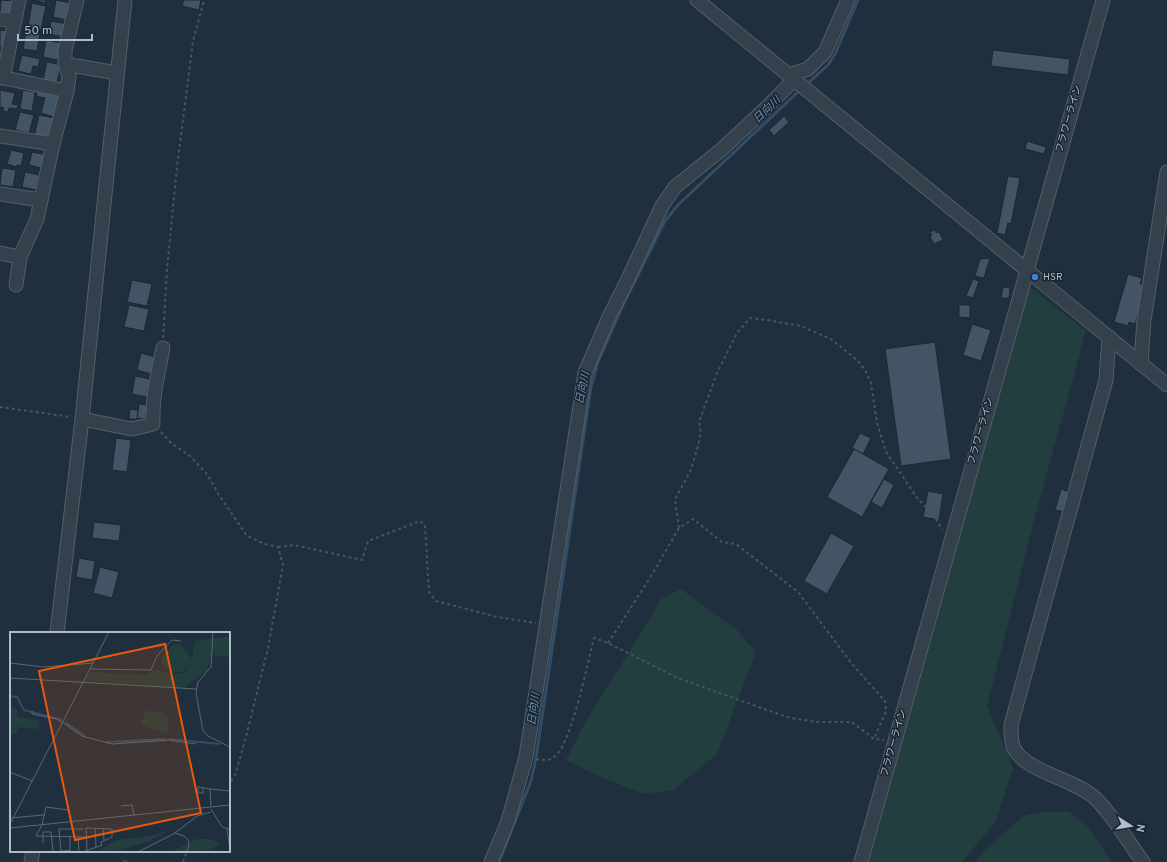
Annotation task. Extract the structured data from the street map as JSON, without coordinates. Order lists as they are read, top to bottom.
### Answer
{
  "streets": {
    "street": ["フラワーライン"]
  },
  "water": ["日向川"],
  "places": ["HSR"],
  "scale_bar": "50 m",
  "north": "right"
}
